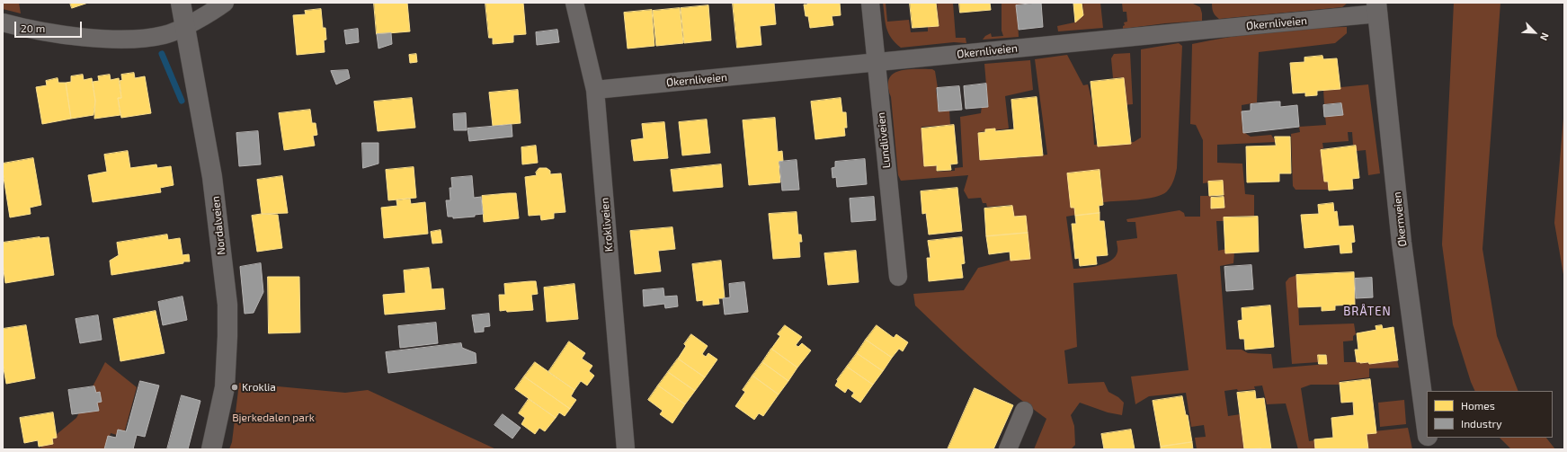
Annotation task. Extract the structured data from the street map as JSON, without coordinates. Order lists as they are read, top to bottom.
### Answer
{
  "streets": {
    "street": [
      "Økernliveien",
      "Lundliveien",
      "Økernveien",
      "Krokliveien",
      "Nordalveien"
    ]
  },
  "crossings": [
    ["Økernliveien", "Lundliveien"],
    ["Økernliveien", "Økernveien"],
    ["Økernliveien", "Krokliveien"]
  ],
  "districts": ["BRÅTEN"],
  "parks": ["Bjerkedalen park"],
  "places": ["Kroklia"],
  "legend": ["Homes", "Industry"],
  "scale_bar": "20 m",
  "north": "bottom right"
}
